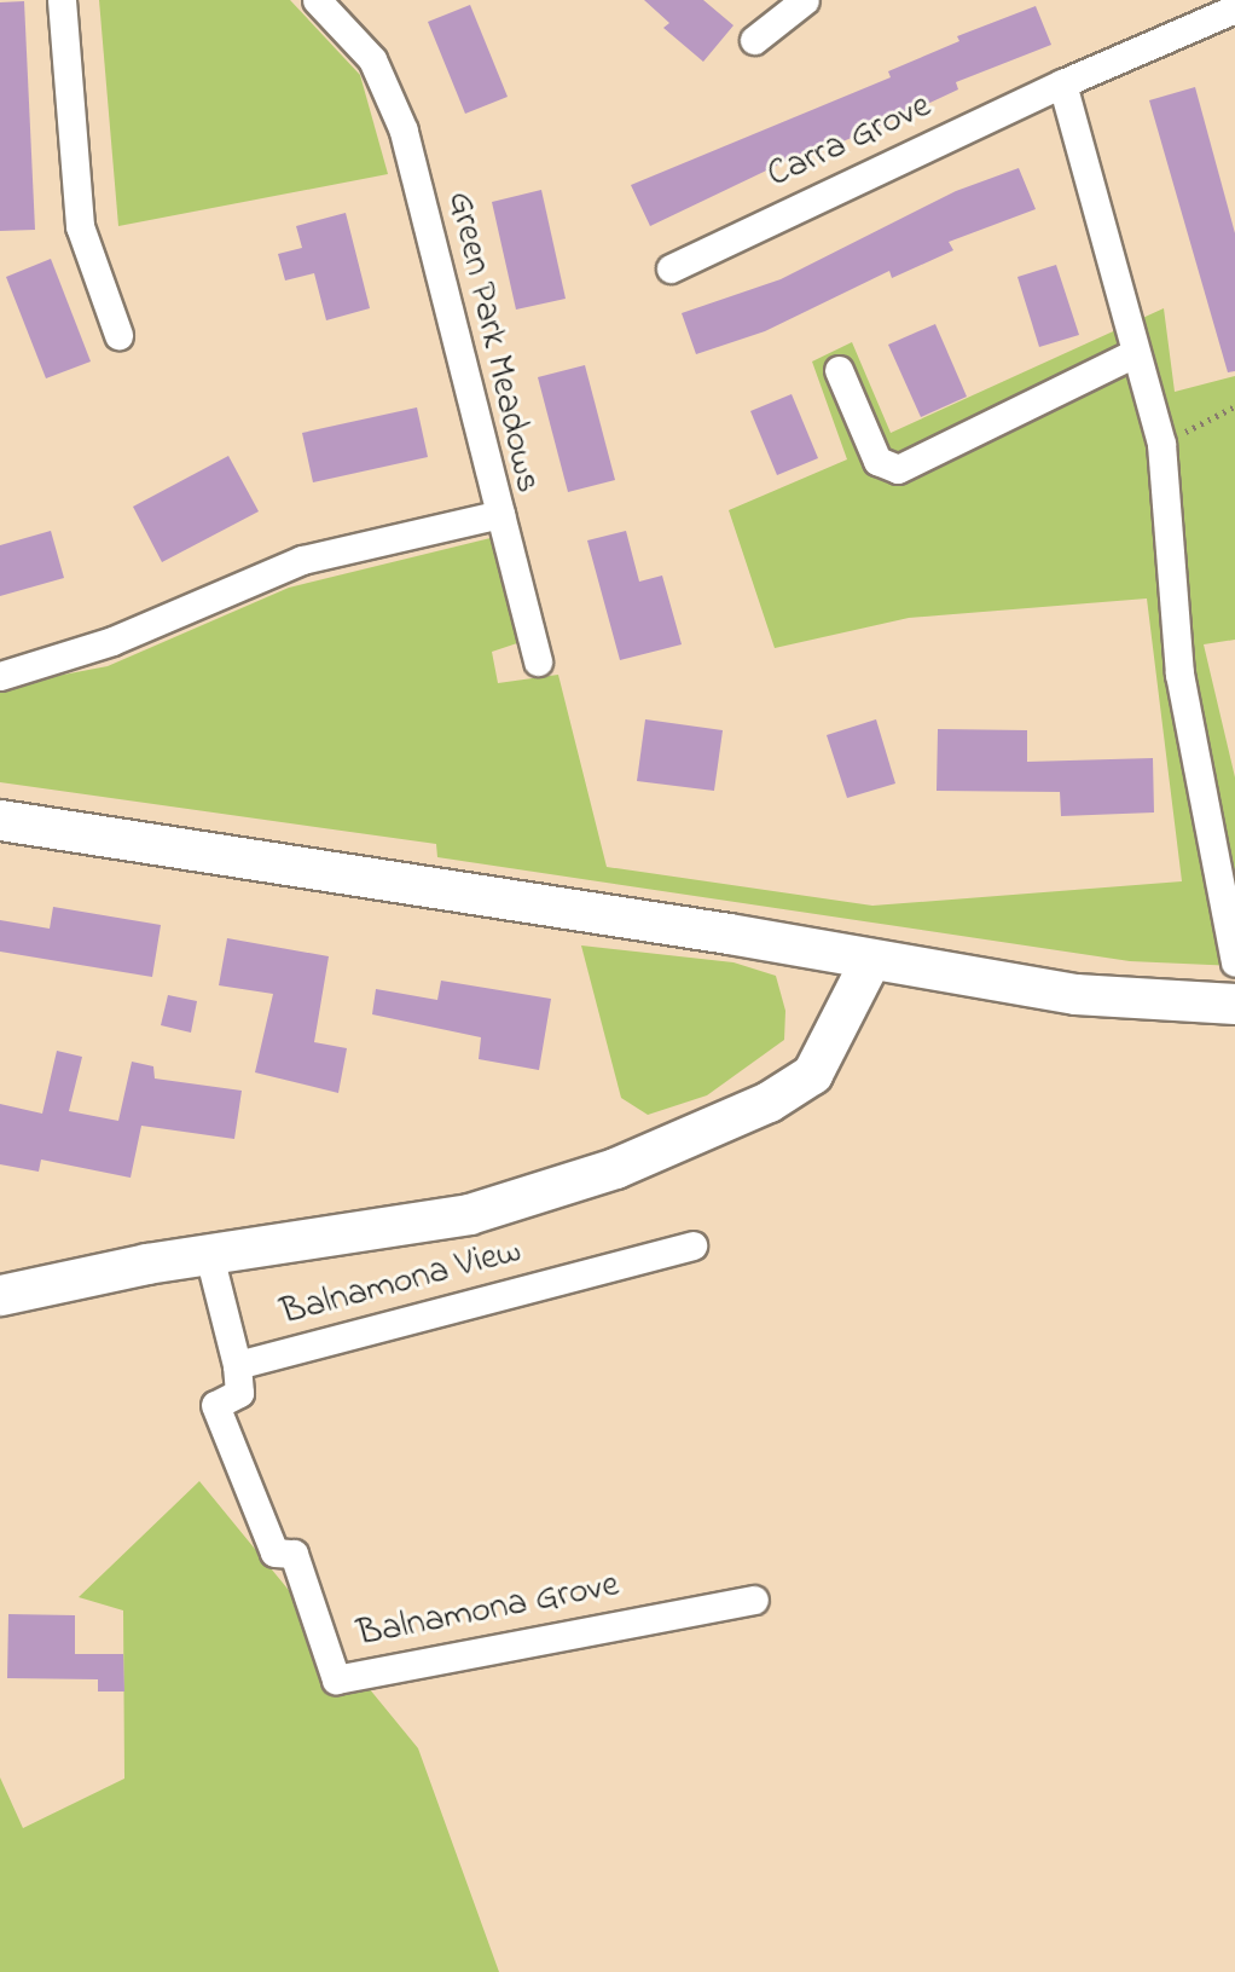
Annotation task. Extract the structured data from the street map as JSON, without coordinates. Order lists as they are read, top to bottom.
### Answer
{
  "streets": {
    "street": [
      "Carra Grove",
      "Green Park Meadows",
      "Balnamona View",
      "Balnamona Grove"
    ]
  },
  "crossings": [
    ["Balnamona View", "Balnamona Grove"]
  ]
}
